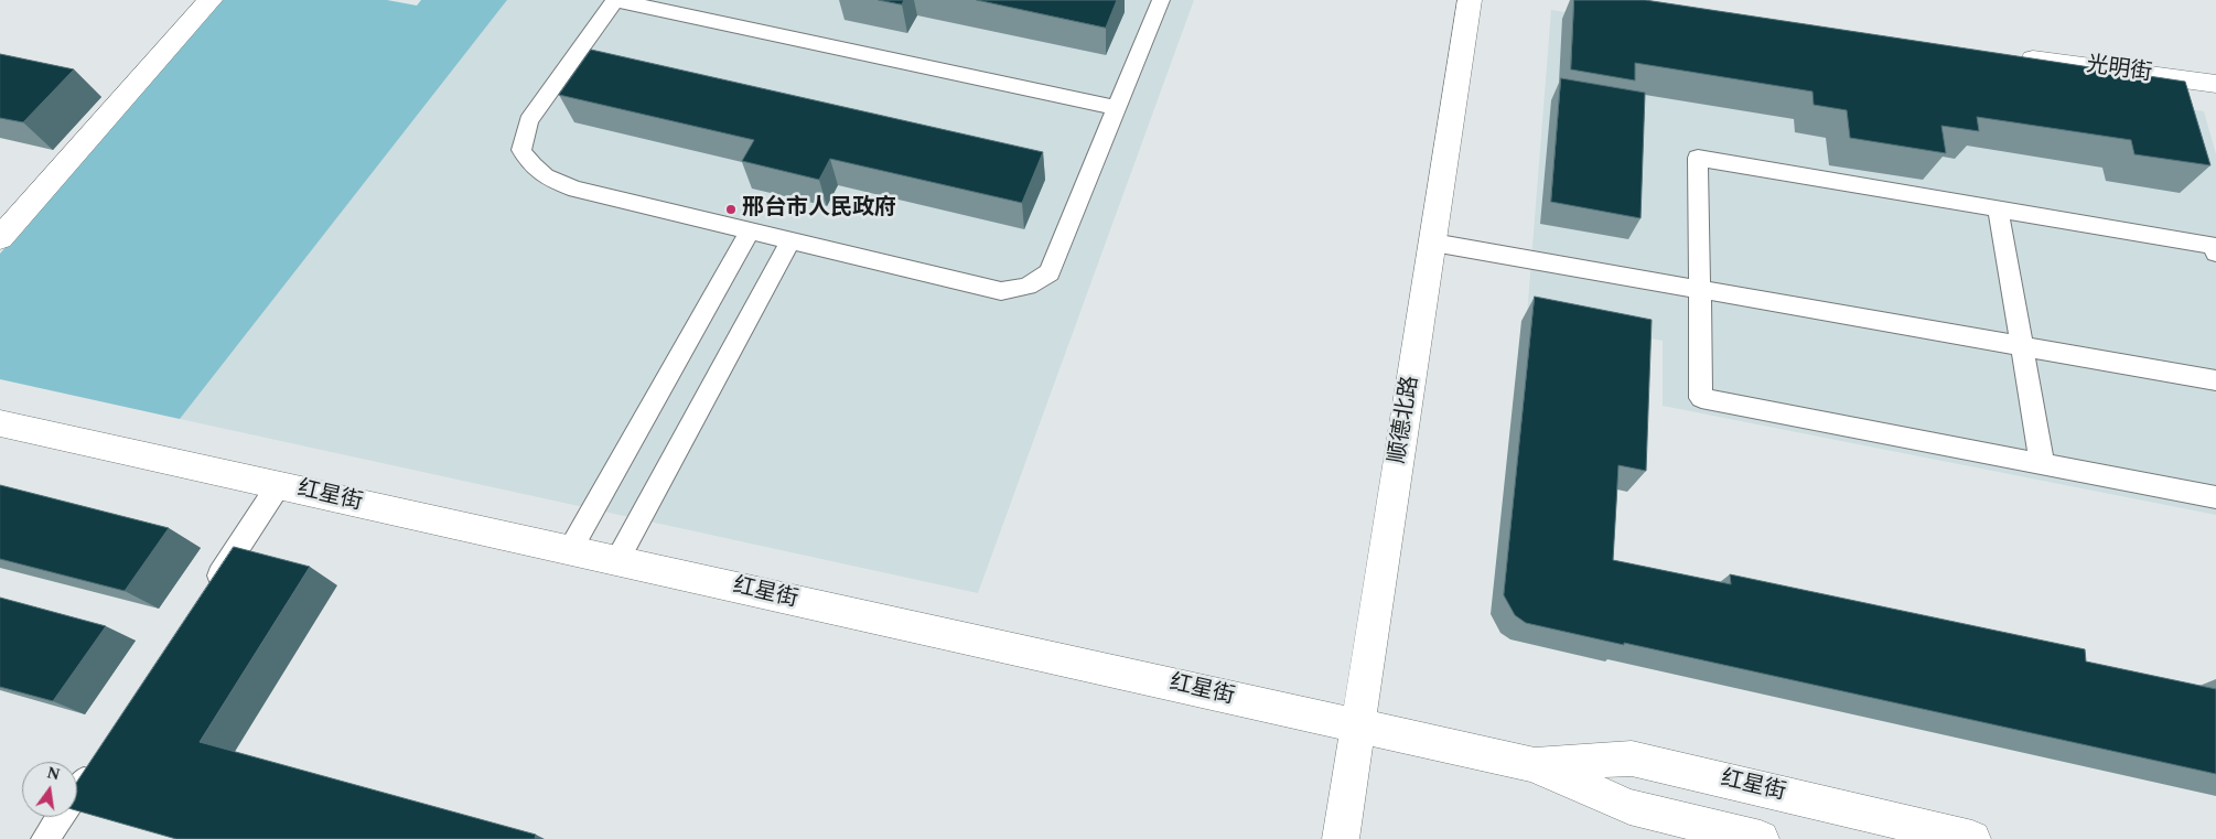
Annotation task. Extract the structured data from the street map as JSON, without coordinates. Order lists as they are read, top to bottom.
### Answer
{
  "streets": {
    "street": ["光明街", "顺德北路", "红星街"]
  },
  "crossings": [
    ["顺德北路", "红星街"]
  ],
  "places": ["邢台市人民政府"],
  "north": "top"
}
